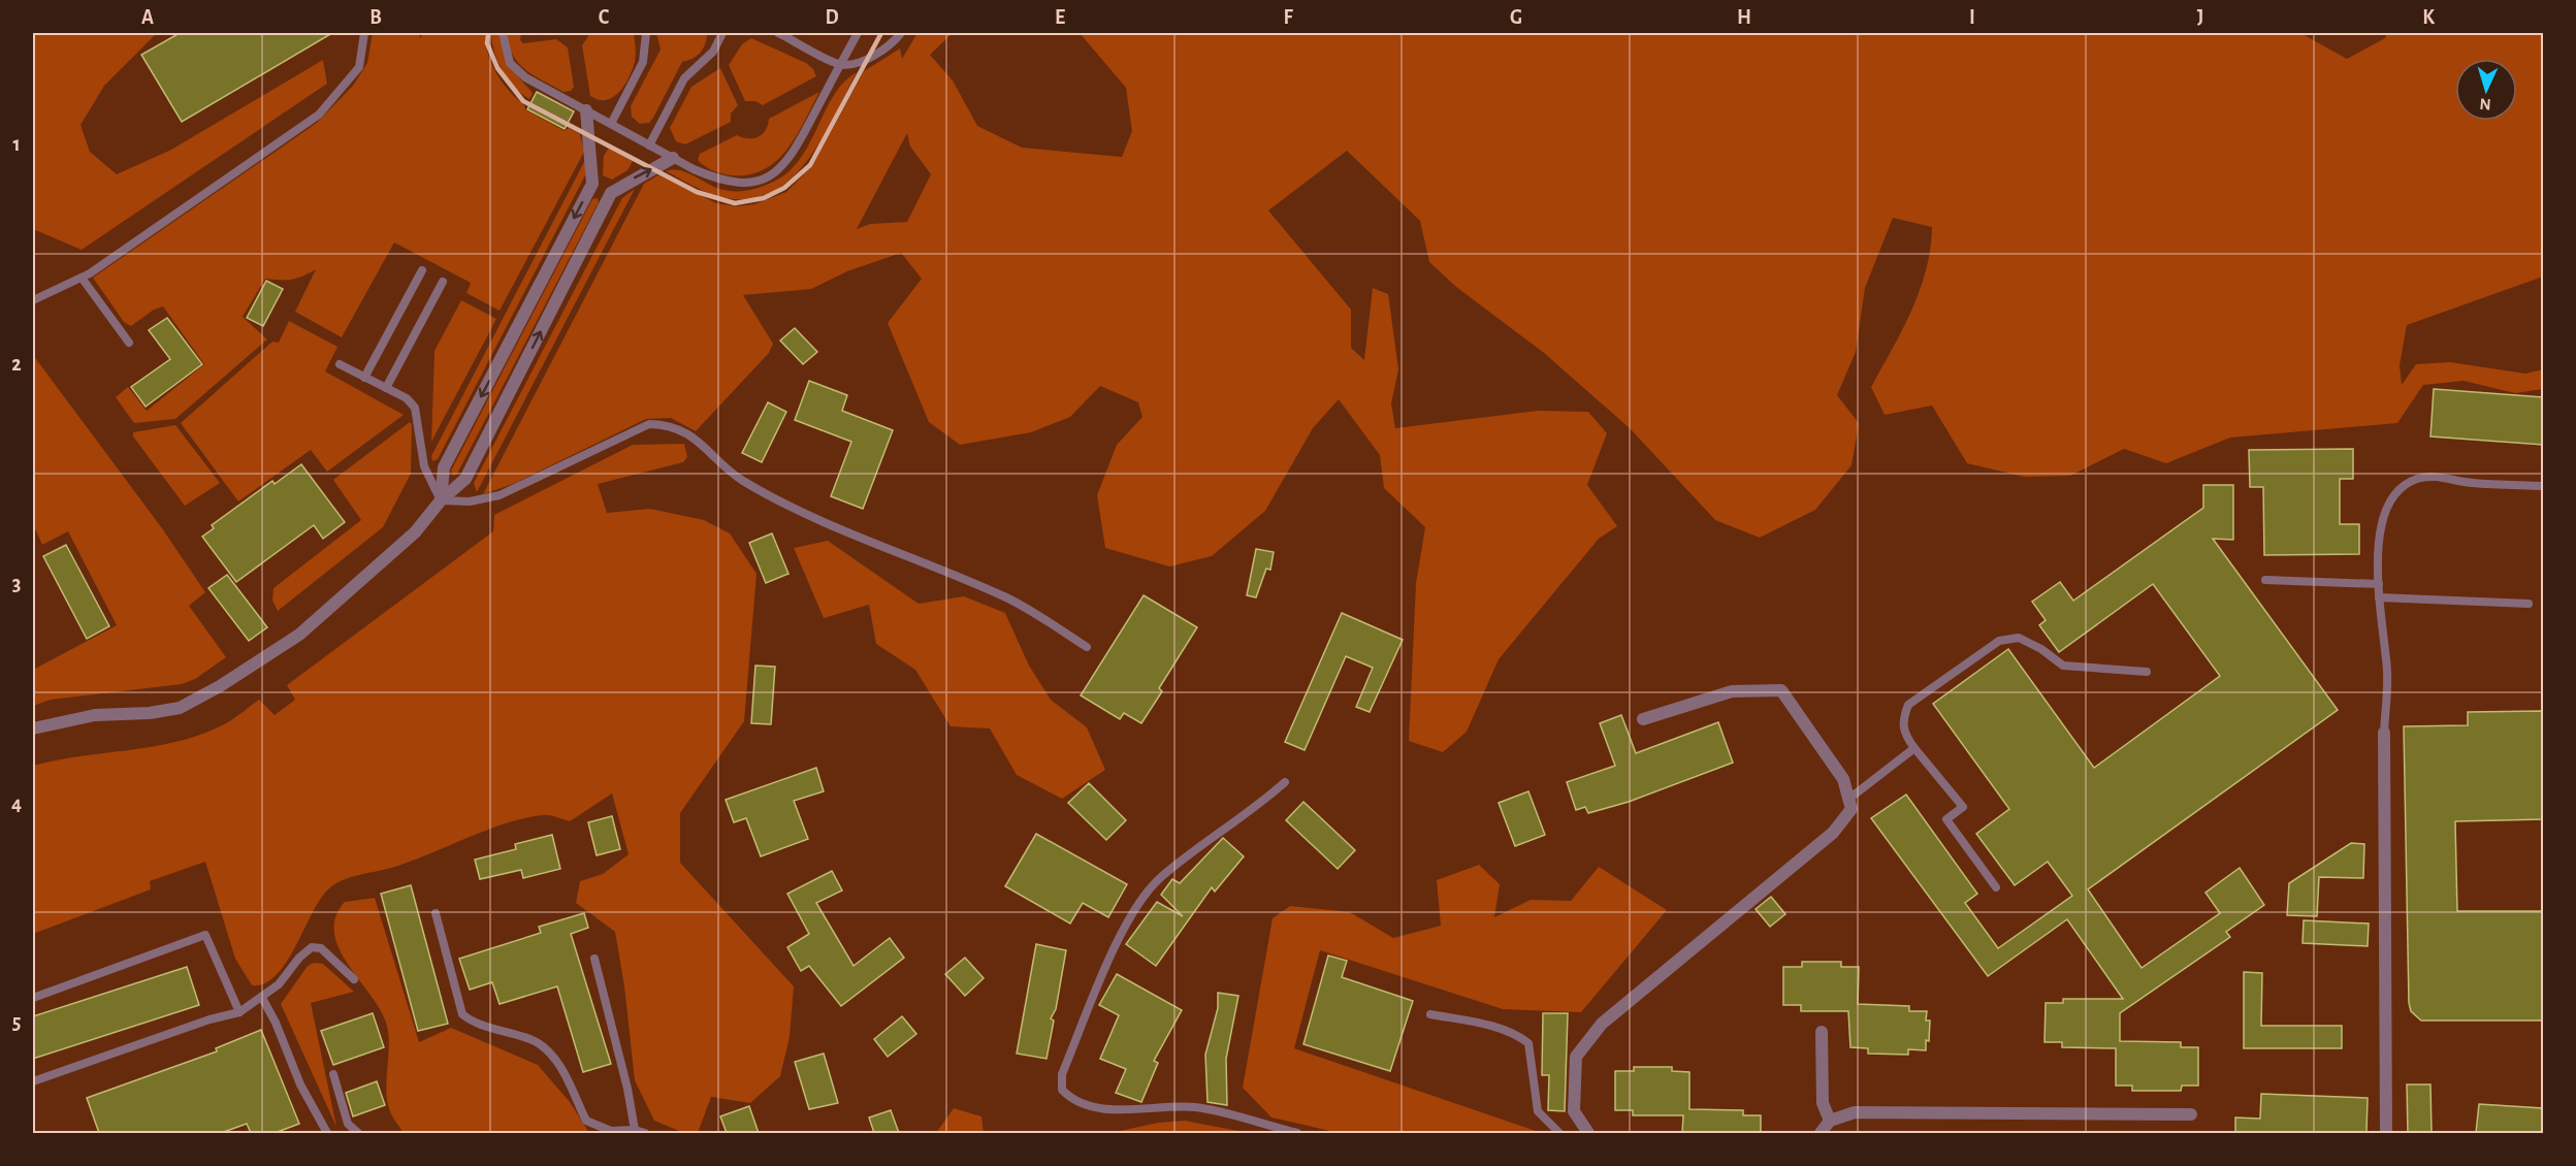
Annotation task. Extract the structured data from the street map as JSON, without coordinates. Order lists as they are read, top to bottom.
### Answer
{
  "north": "bottom",
  "grid": {
    "columns": [
      "A",
      "B",
      "C",
      "D",
      "E",
      "F",
      "G",
      "H",
      "I",
      "J",
      "K"
    ],
    "rows": [
      "1",
      "2",
      "3",
      "4",
      "5"
    ]
  }
}
